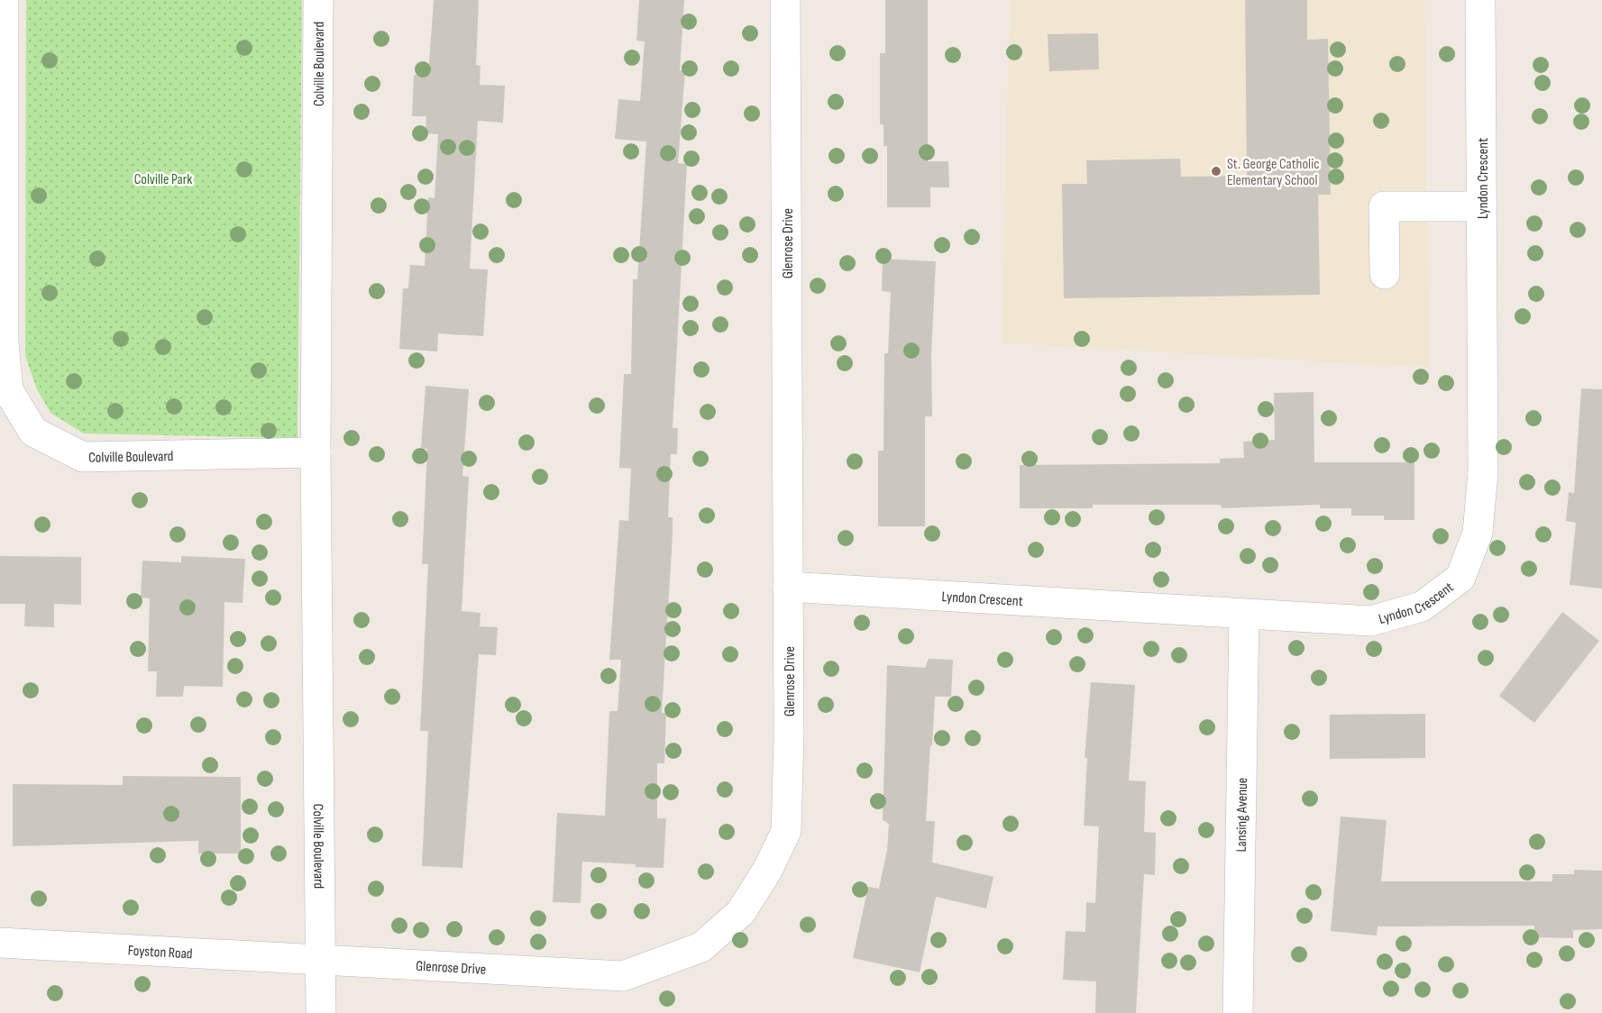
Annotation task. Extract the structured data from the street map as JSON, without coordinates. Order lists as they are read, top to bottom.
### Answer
{
  "streets": {
    "street": [
      "Colville Boulevard",
      "Lyndon Crescent",
      "Glenrose Drive",
      "Lansing Avenue",
      "Foyston Road"
    ]
  },
  "crossings": [
    ["Colville Boulevard", "Glenrose Drive"],
    ["Colville Boulevard", "Foyston Road"],
    ["Lyndon Crescent", "Glenrose Drive"],
    ["Lyndon Crescent", "Lansing Avenue"],
    ["Glenrose Drive", "Foyston Road"]
  ],
  "parks": ["Colville Park"],
  "places": ["St. George Catholic Elementary School"]
}
